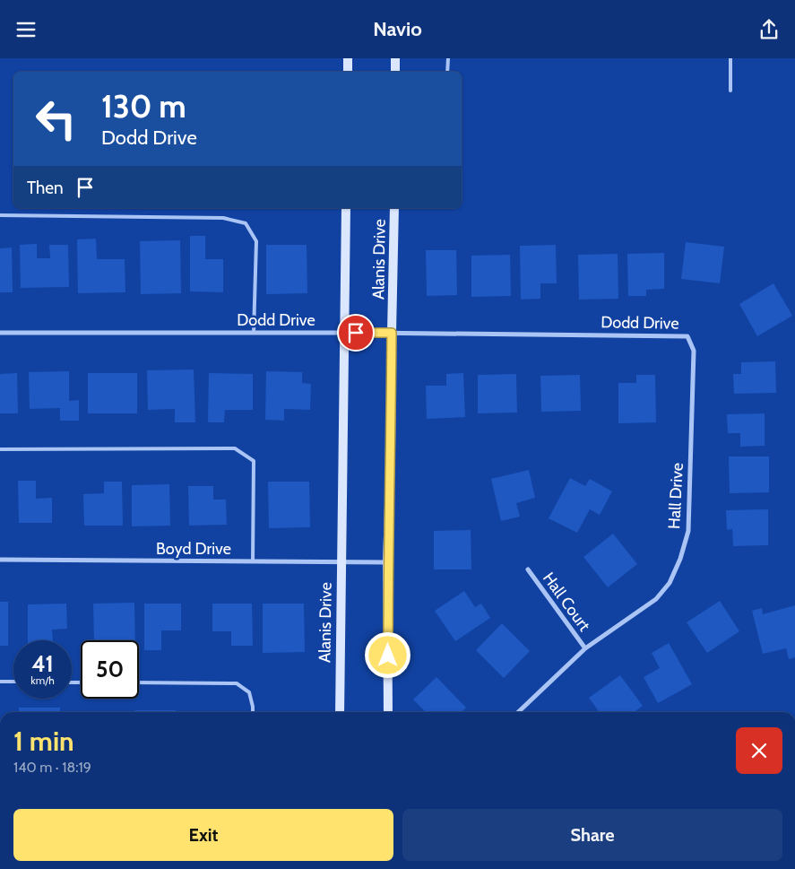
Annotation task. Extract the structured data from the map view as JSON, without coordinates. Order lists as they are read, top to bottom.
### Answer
{
  "streets": {
    "main road": ["Alanis Drive"],
    "street": [
      "Dodd Drive",
      "Hall Drive",
      "Boyd Drive",
      "Hall Court"
    ]
  },
  "crossings": [
    ["Alanis Drive", "Dodd Drive"],
    ["Alanis Drive", "Boyd Drive"],
    ["Dodd Drive", "Hall Drive"],
    ["Hall Drive", "Hall Court"]
  ],
  "page": {
    "header": "Navio",
    "turn": ["130 m", "Dodd Drive"],
    "then": "Then",
    "speed": "41 km/h",
    "limit": "50",
    "heading": ["1 min", "140 m · 18:19"],
    "buttons": ["Exit", "Share"]
  }
}
